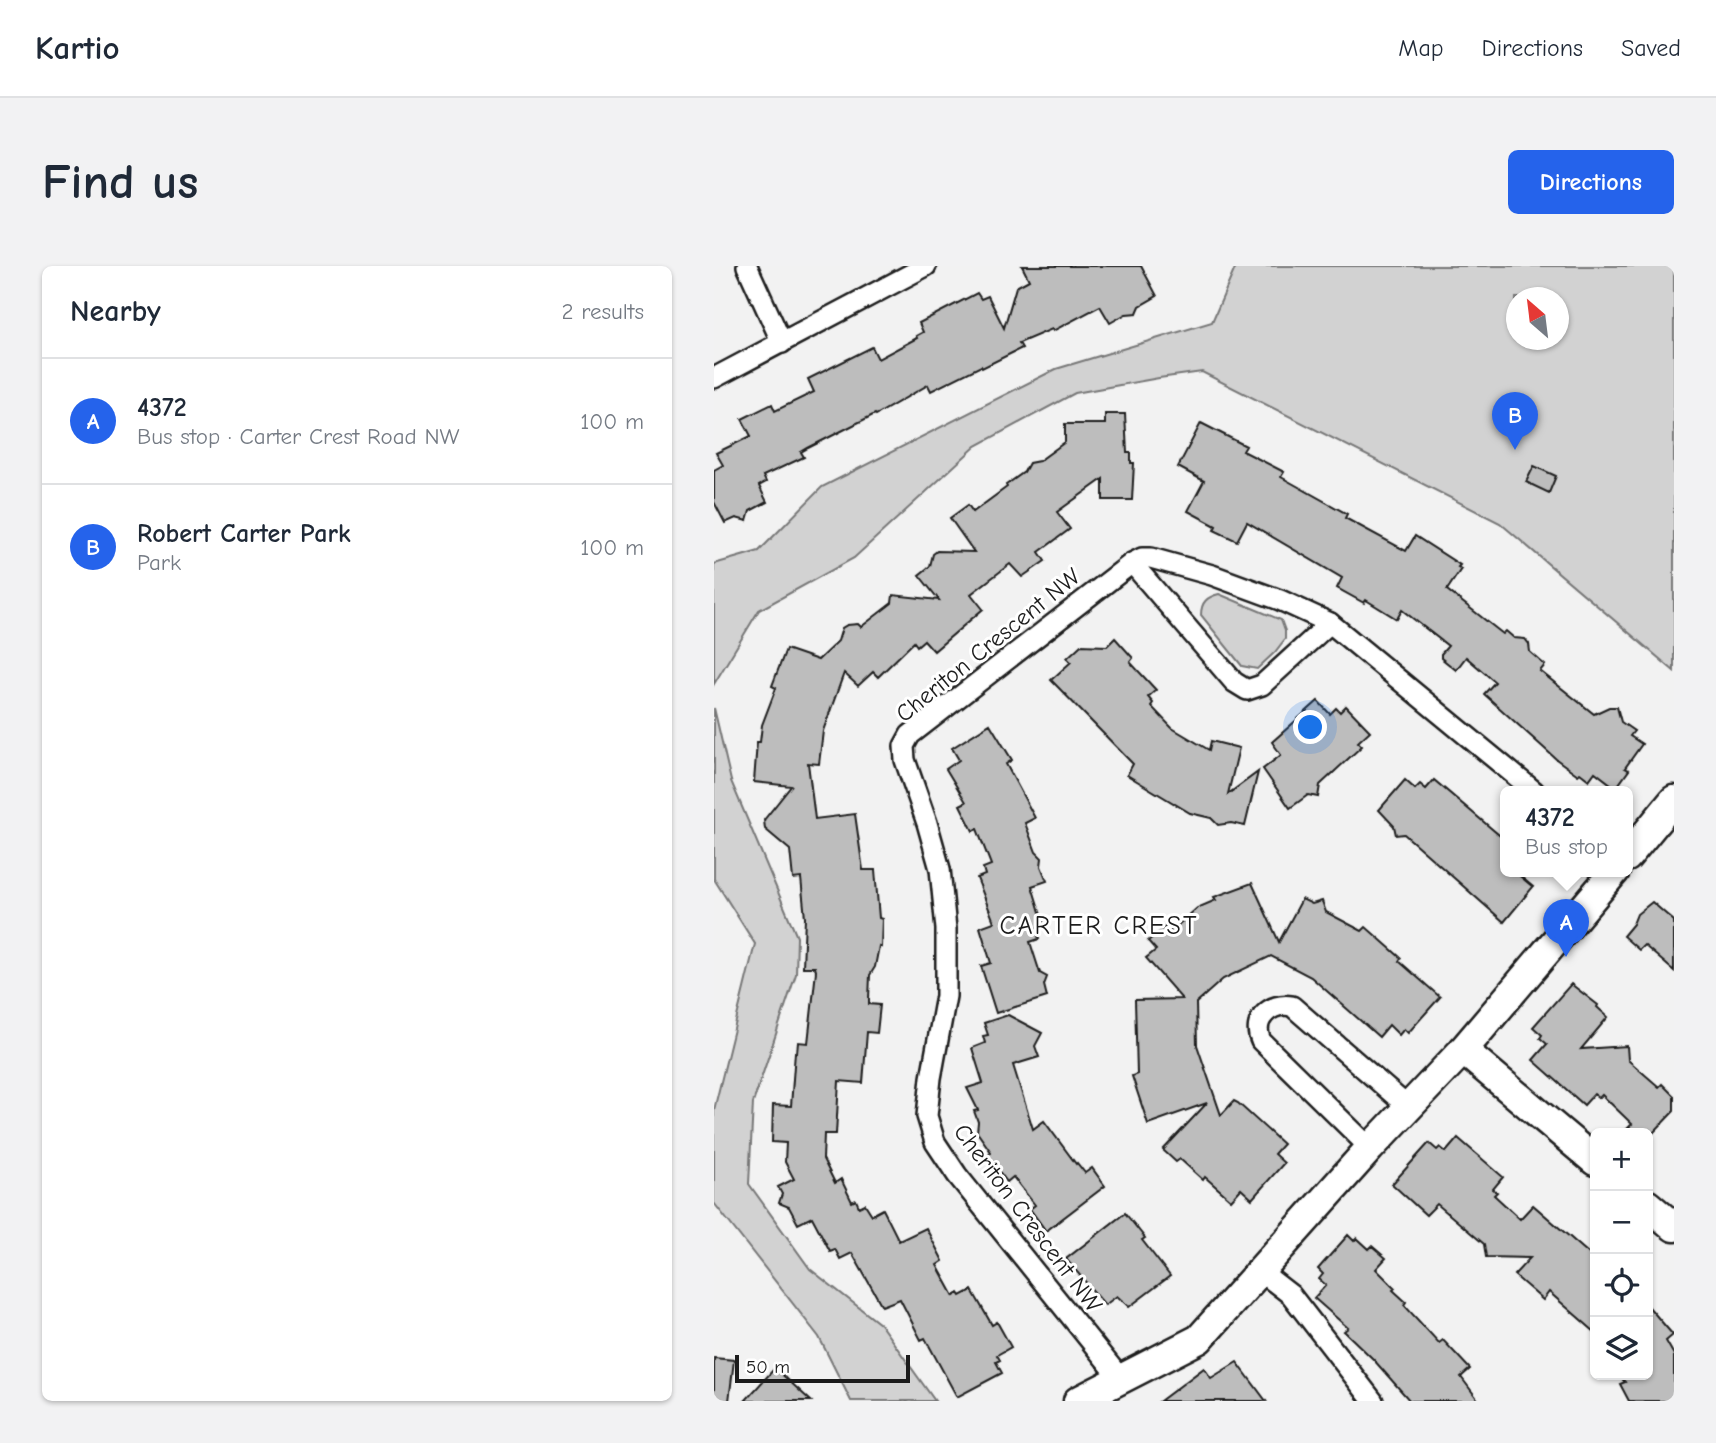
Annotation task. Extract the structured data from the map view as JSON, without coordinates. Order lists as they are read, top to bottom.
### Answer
{
  "streets": {
    "street": ["Cheriton Crescent NW"]
  },
  "districts": ["CARTER CREST"],
  "scale_bar": "50 m",
  "north": "top left",
  "page": {
    "header": "Kartio",
    "nav": ["Map", "Directions", "Saved"],
    "buttons": "Directions",
    "title": "Find us",
    "heading": ["Nearby", "2 results"],
    "list": [
      {
        "mark": "A",
        "name": "4372",
        "note": "Bus stop · Carter Crest Road NW",
        "value": "100 m"
      },
      {
        "mark": "B",
        "name": "Robert Carter Park",
        "note": "Park",
        "value": "100 m"
      }
    ],
    "pins": ["B", "A"],
    "popup": ["4372", "Bus stop"],
    "map_buttons": ["+", "−"],
    "scale": "50 m"
  }
}
